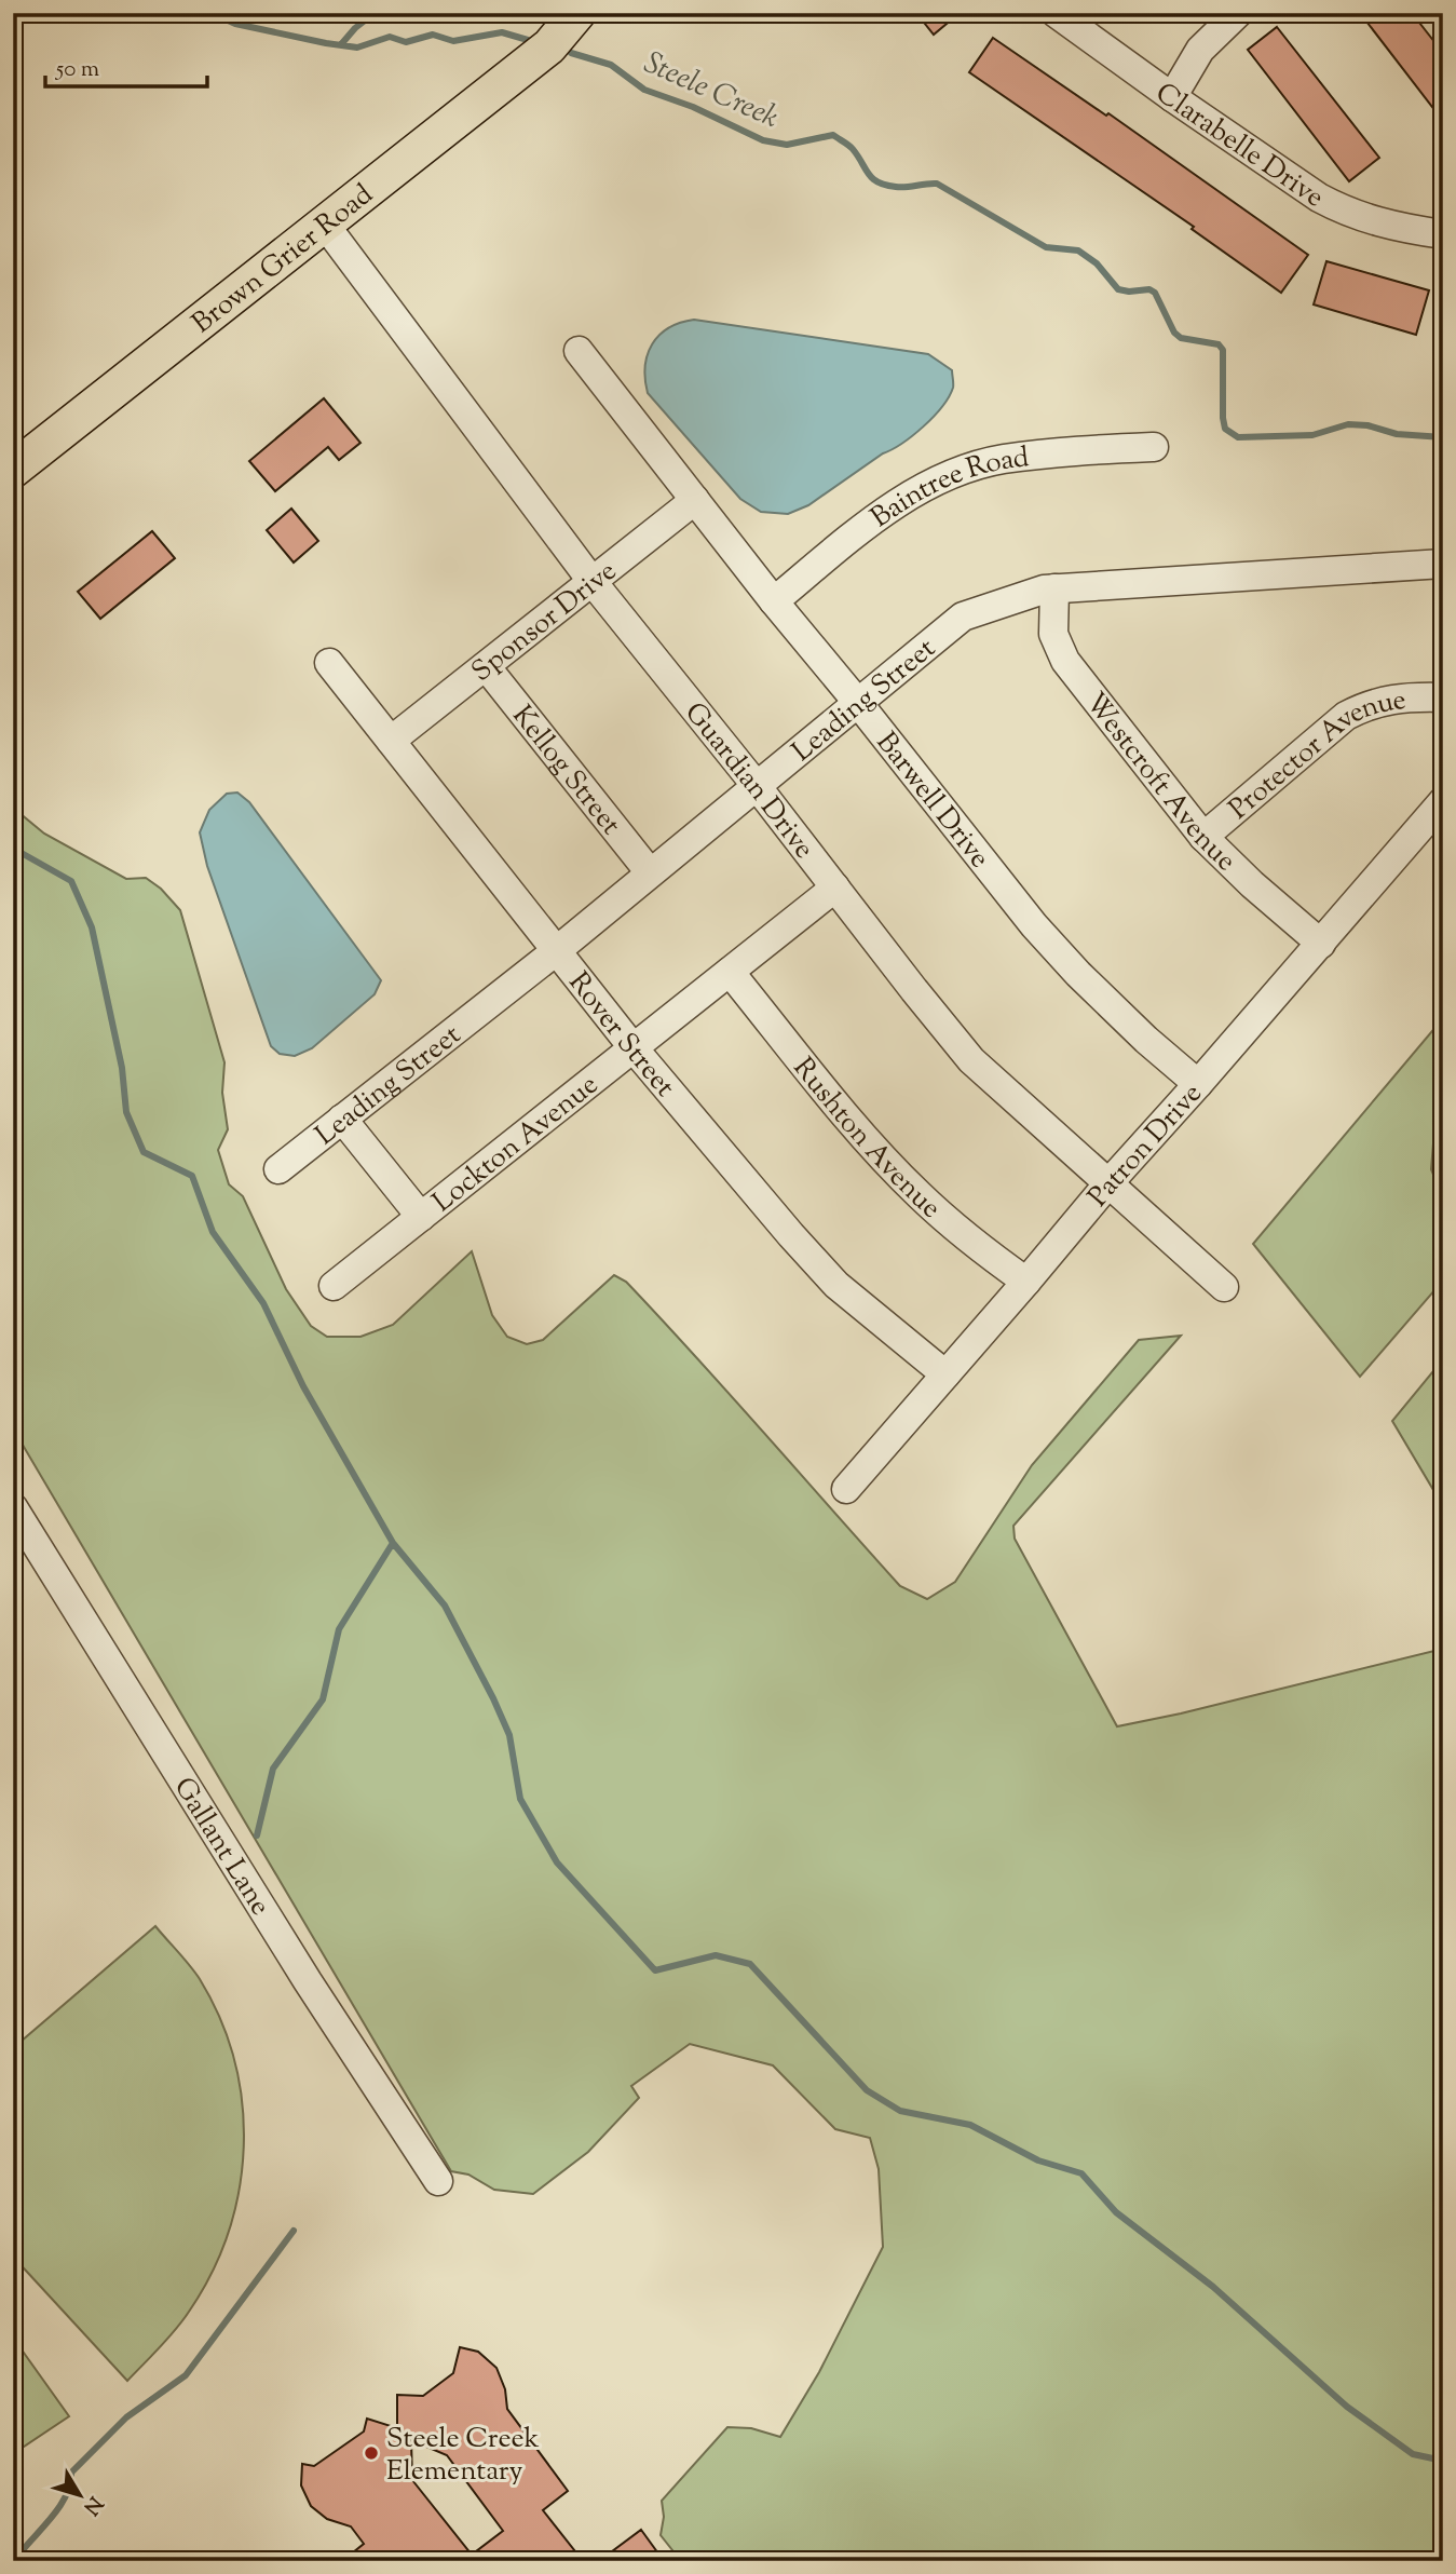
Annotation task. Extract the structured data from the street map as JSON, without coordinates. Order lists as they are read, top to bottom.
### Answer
{
  "streets": {
    "main road": ["Brown Grier Road"],
    "street": [
      "Clarabelle Drive",
      "Baintree Road",
      "Sponsor Drive",
      "Leading Street",
      "Protector Avenue",
      "Kellog Street",
      "Guardian Drive",
      "Westcroft Avenue",
      "Barwell Drive",
      "Rover Street",
      "Rushton Avenue",
      "Lockton Avenue",
      "Patron Drive",
      "Gallant Lane"
    ]
  },
  "crossings": [
    ["Brown Grier Road", "Guardian Drive"],
    ["Baintree Road", "Barwell Drive"],
    ["Sponsor Drive", "Kellog Street"],
    ["Sponsor Drive", "Guardian Drive"],
    ["Sponsor Drive", "Barwell Drive"],
    ["Sponsor Drive", "Rover Street"],
    ["Leading Street", "Kellog Street"],
    ["Leading Street", "Guardian Drive"],
    ["Leading Street", "Westcroft Avenue"],
    ["Leading Street", "Barwell Drive"],
    ["Leading Street", "Rover Street"],
    ["Protector Avenue", "Westcroft Avenue"],
    ["Guardian Drive", "Lockton Avenue"],
    ["Guardian Drive", "Patron Drive"],
    ["Westcroft Avenue", "Patron Drive"],
    ["Barwell Drive", "Patron Drive"],
    ["Rover Street", "Lockton Avenue"],
    ["Rover Street", "Patron Drive"],
    ["Rushton Avenue", "Lockton Avenue"],
    ["Rushton Avenue", "Patron Drive"]
  ],
  "water": ["Steele Creek"],
  "places": ["Steele Creek Elementary"],
  "scale_bar": "50 m",
  "north": "bottom right"
}
